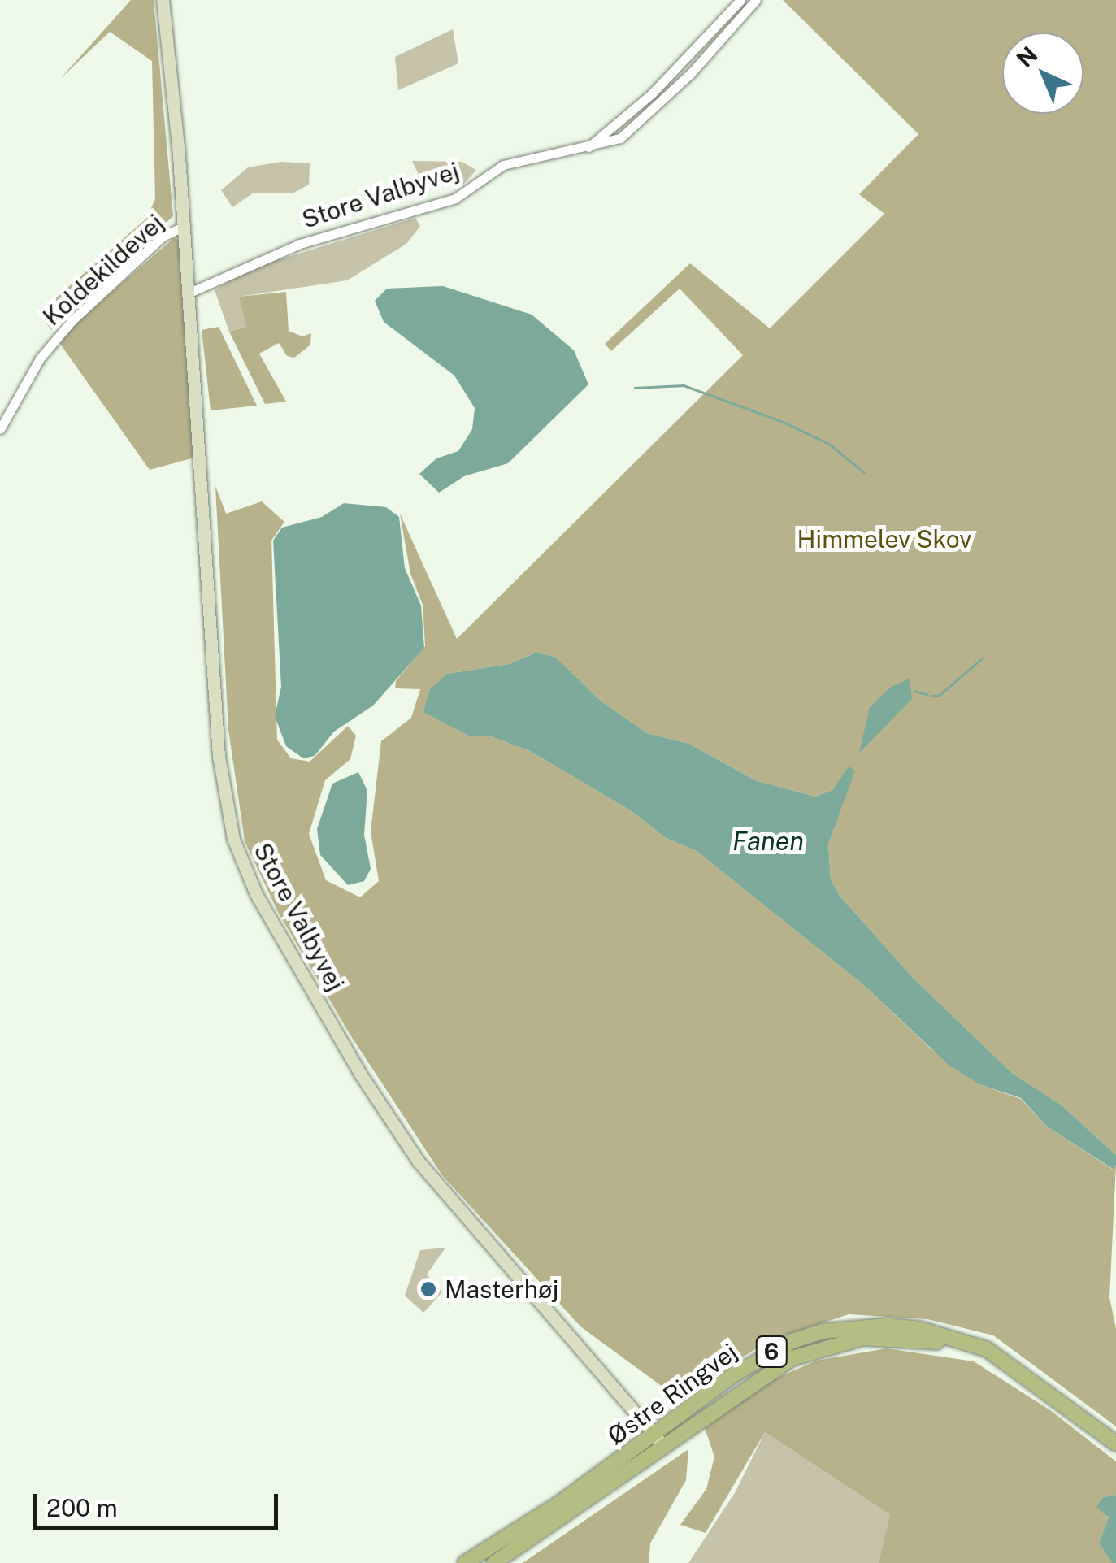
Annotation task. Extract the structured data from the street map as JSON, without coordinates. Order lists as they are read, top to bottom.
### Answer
{
  "streets": {
    "main road": ["6", "Østre Ringvej"],
    "street": ["Store Valbyvej", "Koldekildevej"]
  },
  "crossings": [
    ["Store Valbyvej", "Koldekildevej"],
    ["Store Valbyvej", "Østre Ringvej"]
  ],
  "water": ["Fanen"],
  "parks": ["Himmelev Skov"],
  "places": ["Masterhøj"],
  "scale_bar": "200 m",
  "north": "top left"
}
